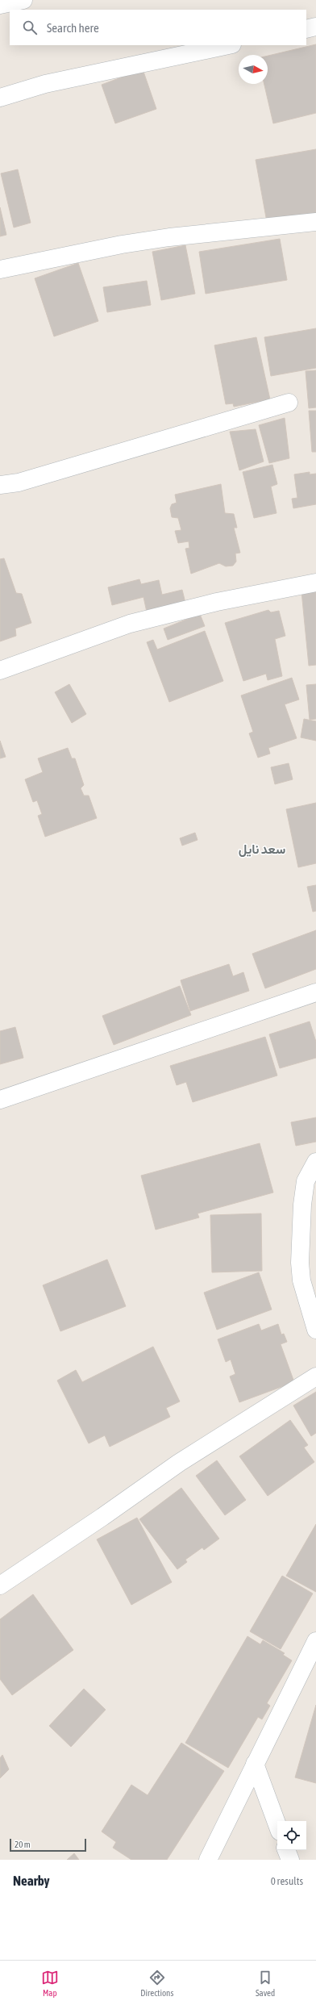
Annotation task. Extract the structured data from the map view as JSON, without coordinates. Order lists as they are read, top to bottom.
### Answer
{
  "districts": ["سعد نايل"],
  "scale_bar": "20 m",
  "north": "right",
  "page": {
    "search": "Search here",
    "scale": "20 m",
    "heading": ["Nearby", "0 results"],
    "nav": ["Map", "Directions", "Saved"]
  }
}
